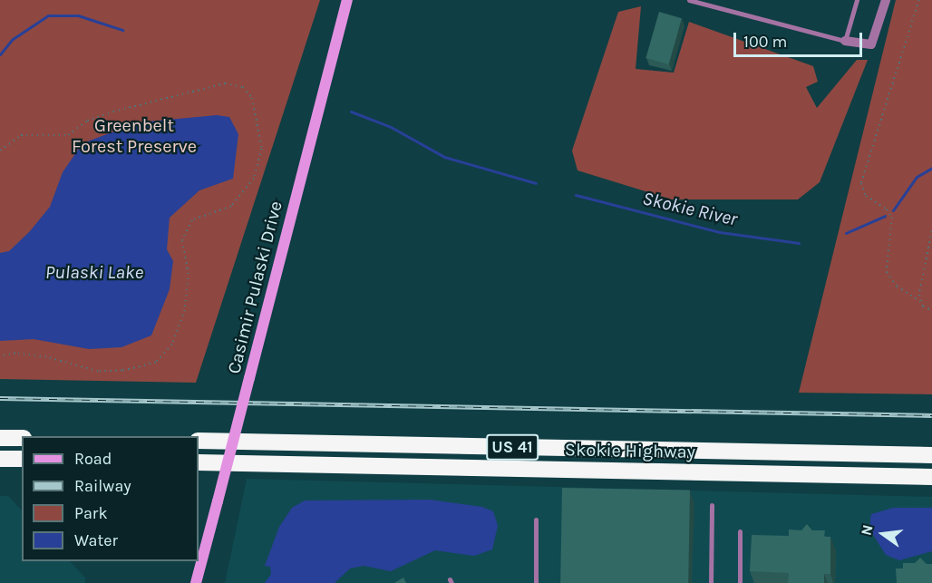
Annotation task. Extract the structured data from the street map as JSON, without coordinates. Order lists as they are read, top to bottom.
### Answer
{
  "streets": {
    "highway": ["US 41", "Skokie Highway"],
    "street": ["Casimir Pulaski Drive"]
  },
  "water": ["Skokie River", "Pulaski Lake"],
  "parks": ["Greenbelt Forest Preserve"],
  "legend": [
    "Road",
    "Railway",
    "Park",
    "Water"
  ],
  "scale_bar": "100 m",
  "north": "left"
}
